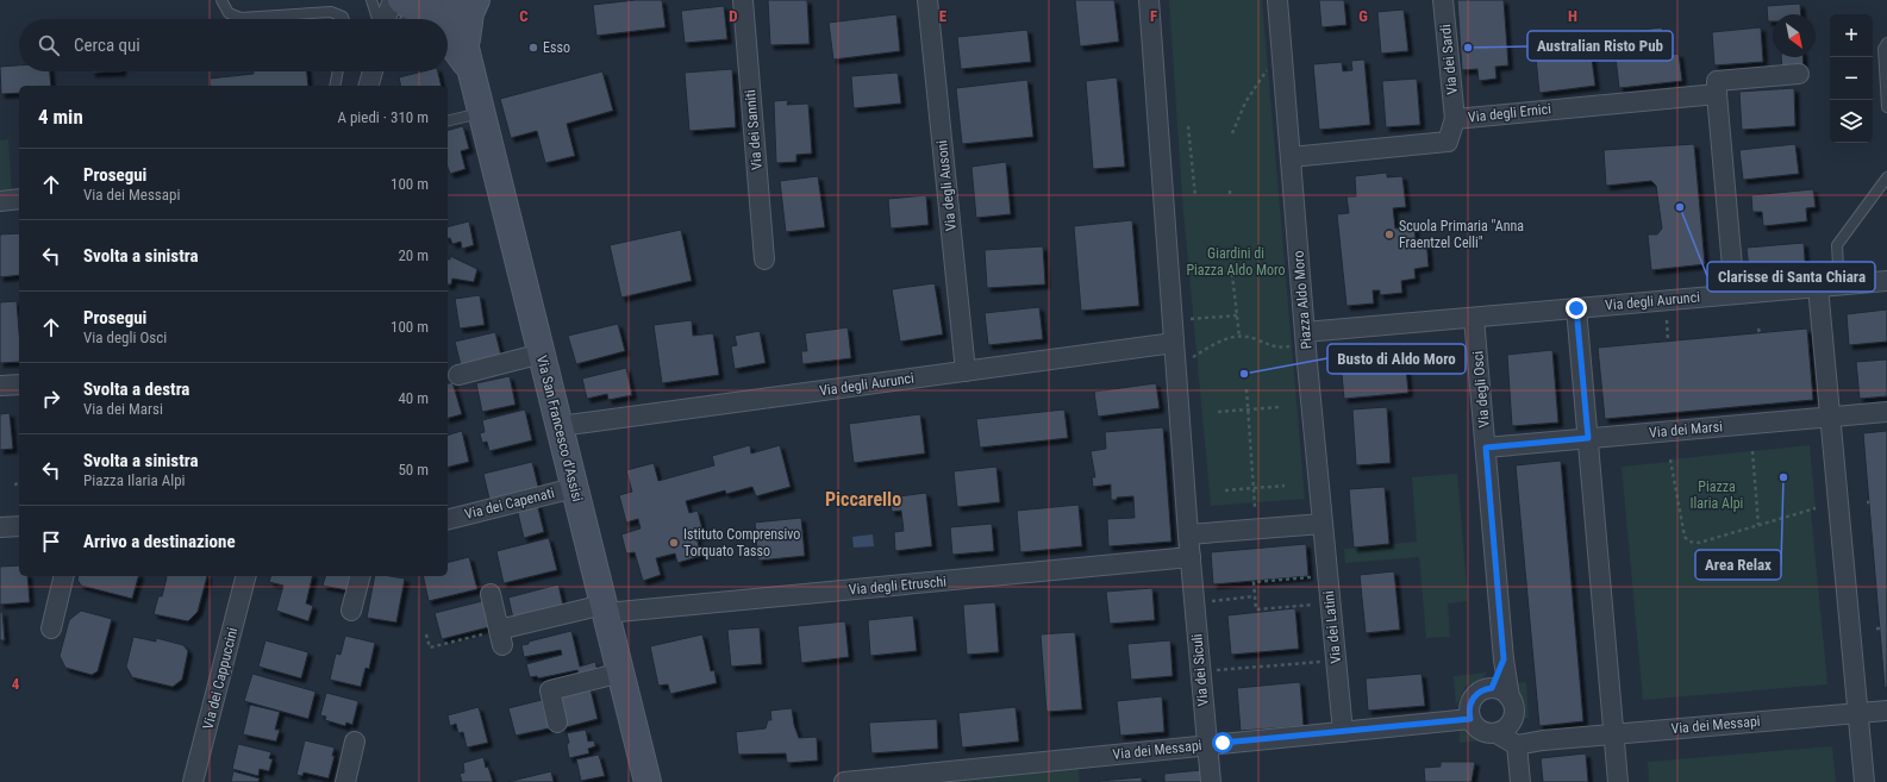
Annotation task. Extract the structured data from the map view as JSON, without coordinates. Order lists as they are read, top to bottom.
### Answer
{
  "streets": {
    "street": [
      "Via dei Sardi",
      "Via degli Ernici",
      "Via dei Sanniti",
      "Via degli Ausoni",
      "Piazza Aldo Moro",
      "Via degli Aurunci",
      "Via degli Osci",
      "Via San Francesco d'Assisi",
      "Via dei Marsi",
      "Via dei Capenati",
      "Via degli Etruschi",
      "Via dei Latini",
      "Via dei Siculi",
      "Via dei Cappuccini",
      "Via dei Messapi"
    ]
  },
  "crossings": [
    ["Via dei Sardi", "Via degli Ernici"],
    ["Via degli Ernici", "Piazza Aldo Moro"],
    ["Via degli Ausoni", "Via degli Aurunci"],
    ["Piazza Aldo Moro", "Via degli Aurunci"],
    ["Piazza Aldo Moro", "Via dei Latini"],
    ["Via degli Aurunci", "Via degli Osci"],
    ["Via degli Aurunci", "Via San Francesco d'Assisi"],
    ["Via degli Osci", "Via dei Marsi"],
    ["Via degli Osci", "Via dei Messapi"],
    ["Via San Francesco d'Assisi", "Via dei Capenati"],
    ["Via San Francesco d'Assisi", "Via degli Etruschi"],
    ["Via degli Etruschi", "Via dei Siculi"],
    ["Via dei Latini", "Via dei Messapi"],
    ["Via dei Siculi", "Via dei Messapi"]
  ],
  "districts": ["Piccarello"],
  "parks": ["Giardini di Piazza Aldo Moro", "Piazza Ilaria Alpi"],
  "places": [
    "Esso",
    "Australian Risto Pub",
    "Clarisse di Santa Chiara",
    "Scuola Primaria \"Anna Fraentzel Celli\"",
    "Busto di Aldo Moro",
    "Area Relax",
    "Istituto Comprensivo Torquato Tasso"
  ],
  "north": "bottom right",
  "page": {
    "map_buttons": ["+", "−"],
    "search": "Cerca qui",
    "heading": ["4 min", "A piedi · 310 m"],
    "list": [
      ["Prosegui", "Via dei Messapi", "100 m"],
      ["Svolta a sinistra", "20 m"],
      ["Prosegui", "Via degli Osci", "100 m"],
      ["Svolta a destra", "Via dei Marsi", "40 m"],
      ["Svolta a sinistra", "Piazza Ilaria Alpi", "50 m"],
      "Arrivo a destinazione"
    ]
  },
  "grid": {
    "columns": [
      "C",
      "D",
      "E",
      "F",
      "G",
      "H"
    ],
    "rows": ["4"]
  }
}
